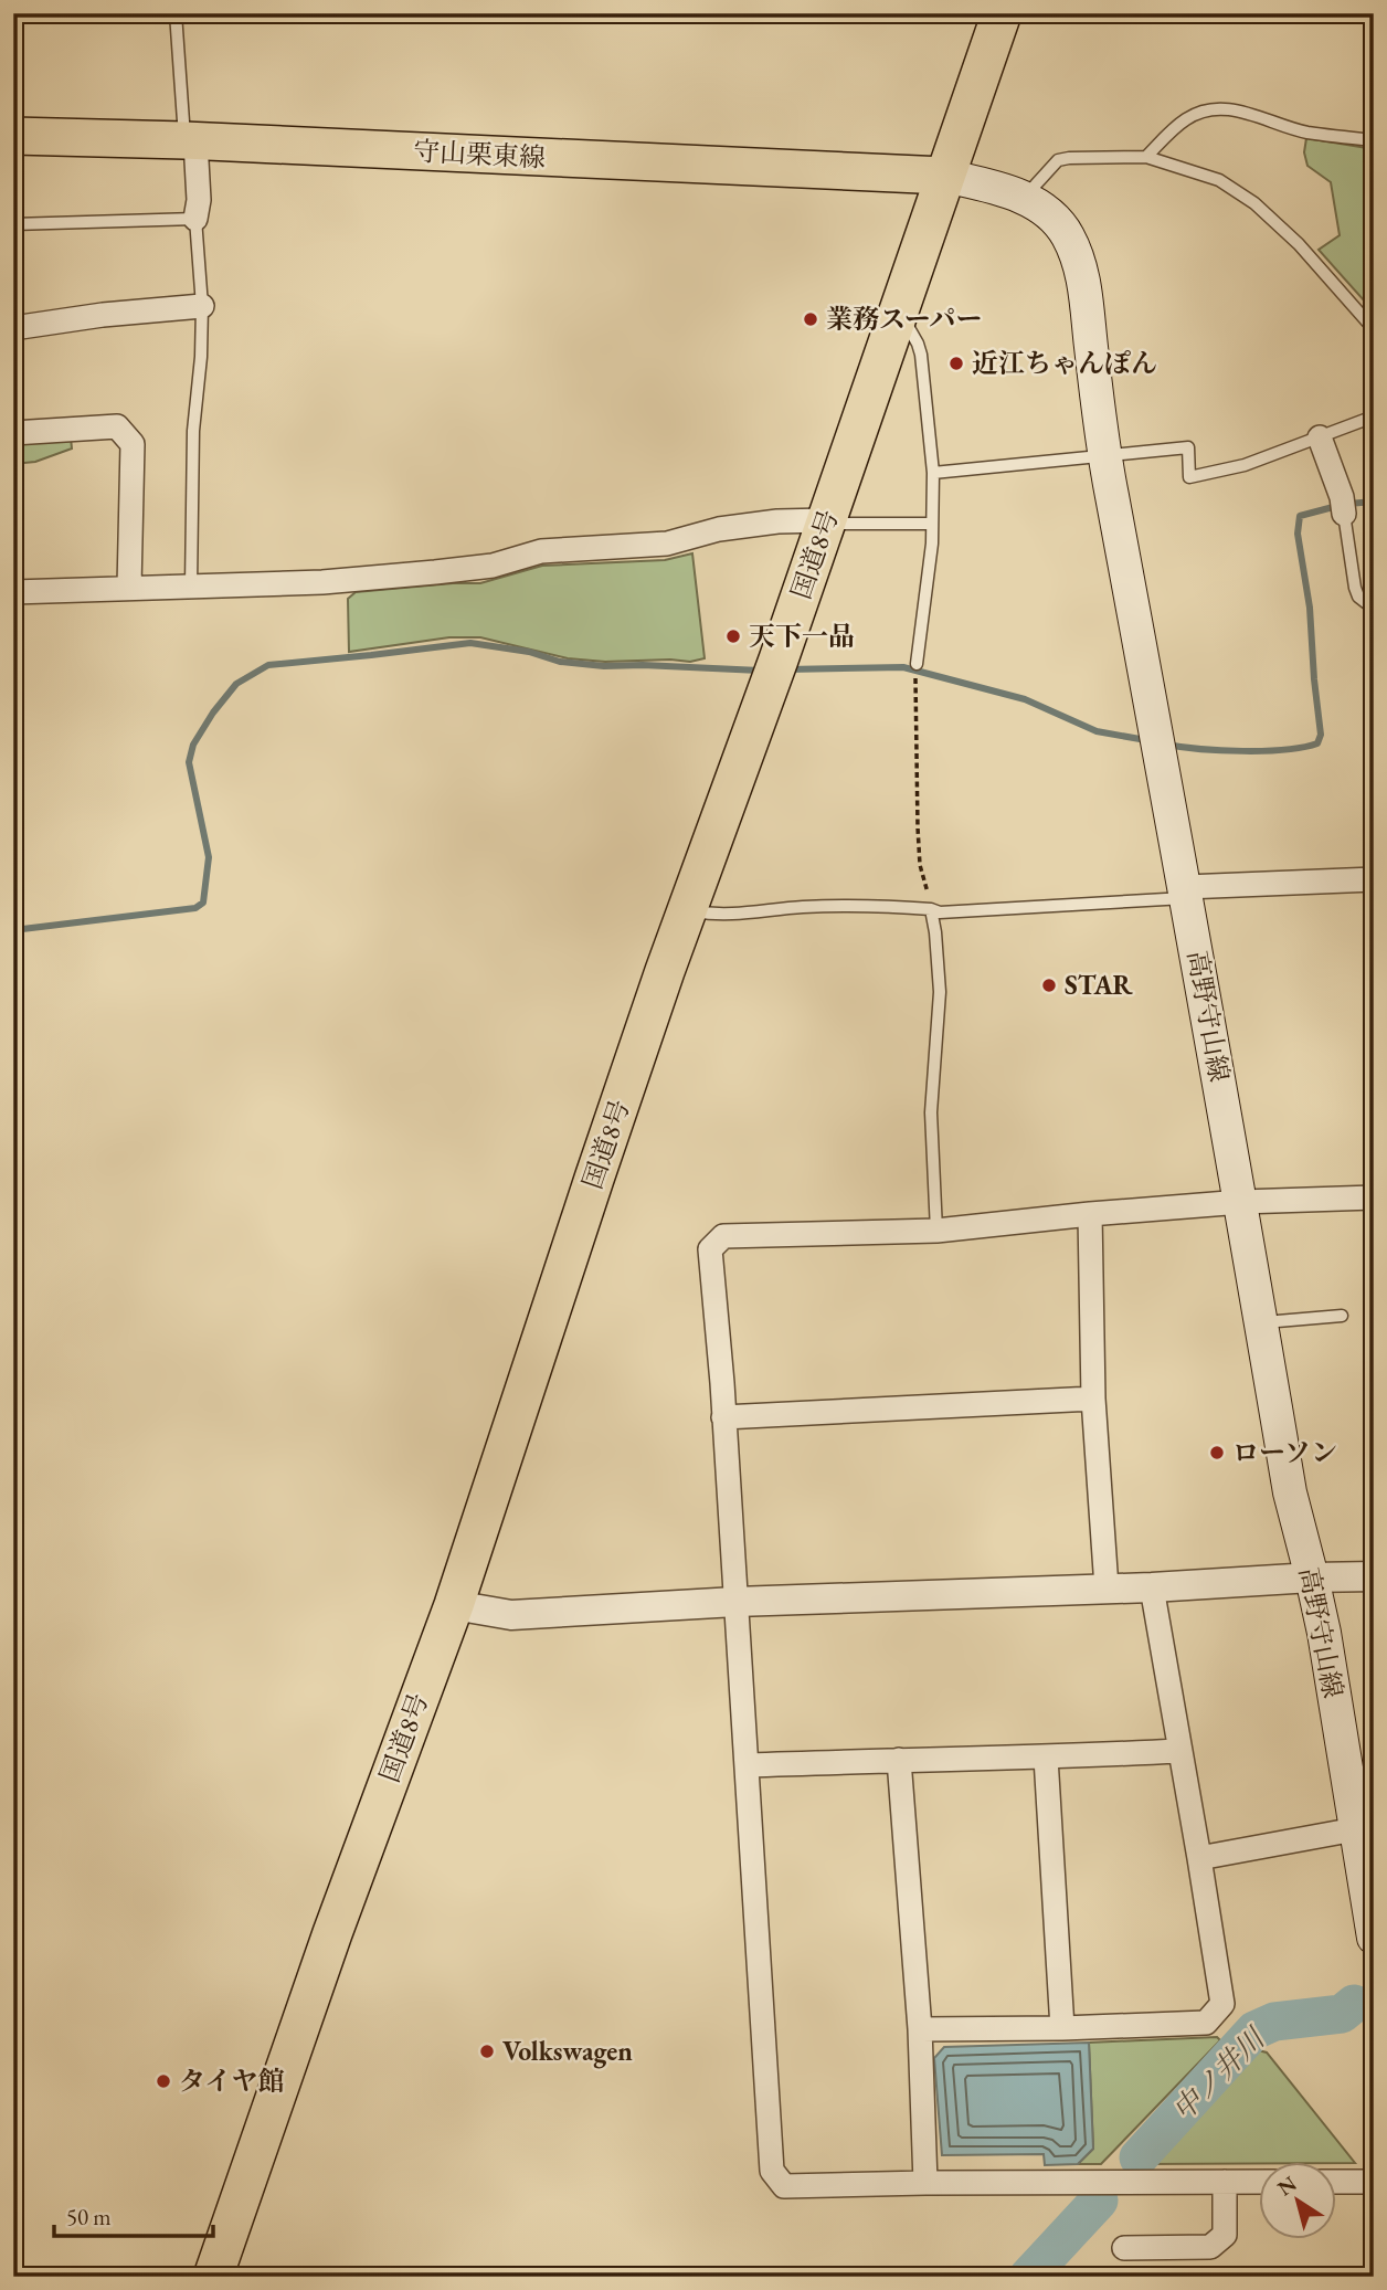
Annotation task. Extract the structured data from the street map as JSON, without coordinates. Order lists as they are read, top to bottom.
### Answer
{
  "streets": {
    "highway": ["国道8号"],
    "main road": ["守山栗東線", "高野守山線"]
  },
  "crossings": [
    ["守山栗東線", "国道8号"],
    ["守山栗東線", "高野守山線"],
    ["国道8号", "高野守山線"]
  ],
  "water": ["中ノ井川"],
  "places": [
    "業務スーパー",
    "近江ちゃんぽん",
    "天下一品",
    "STAR",
    "ローソン",
    "Volkswagen",
    "タイヤ館"
  ],
  "scale_bar": "50 m",
  "north": "top left"
}
